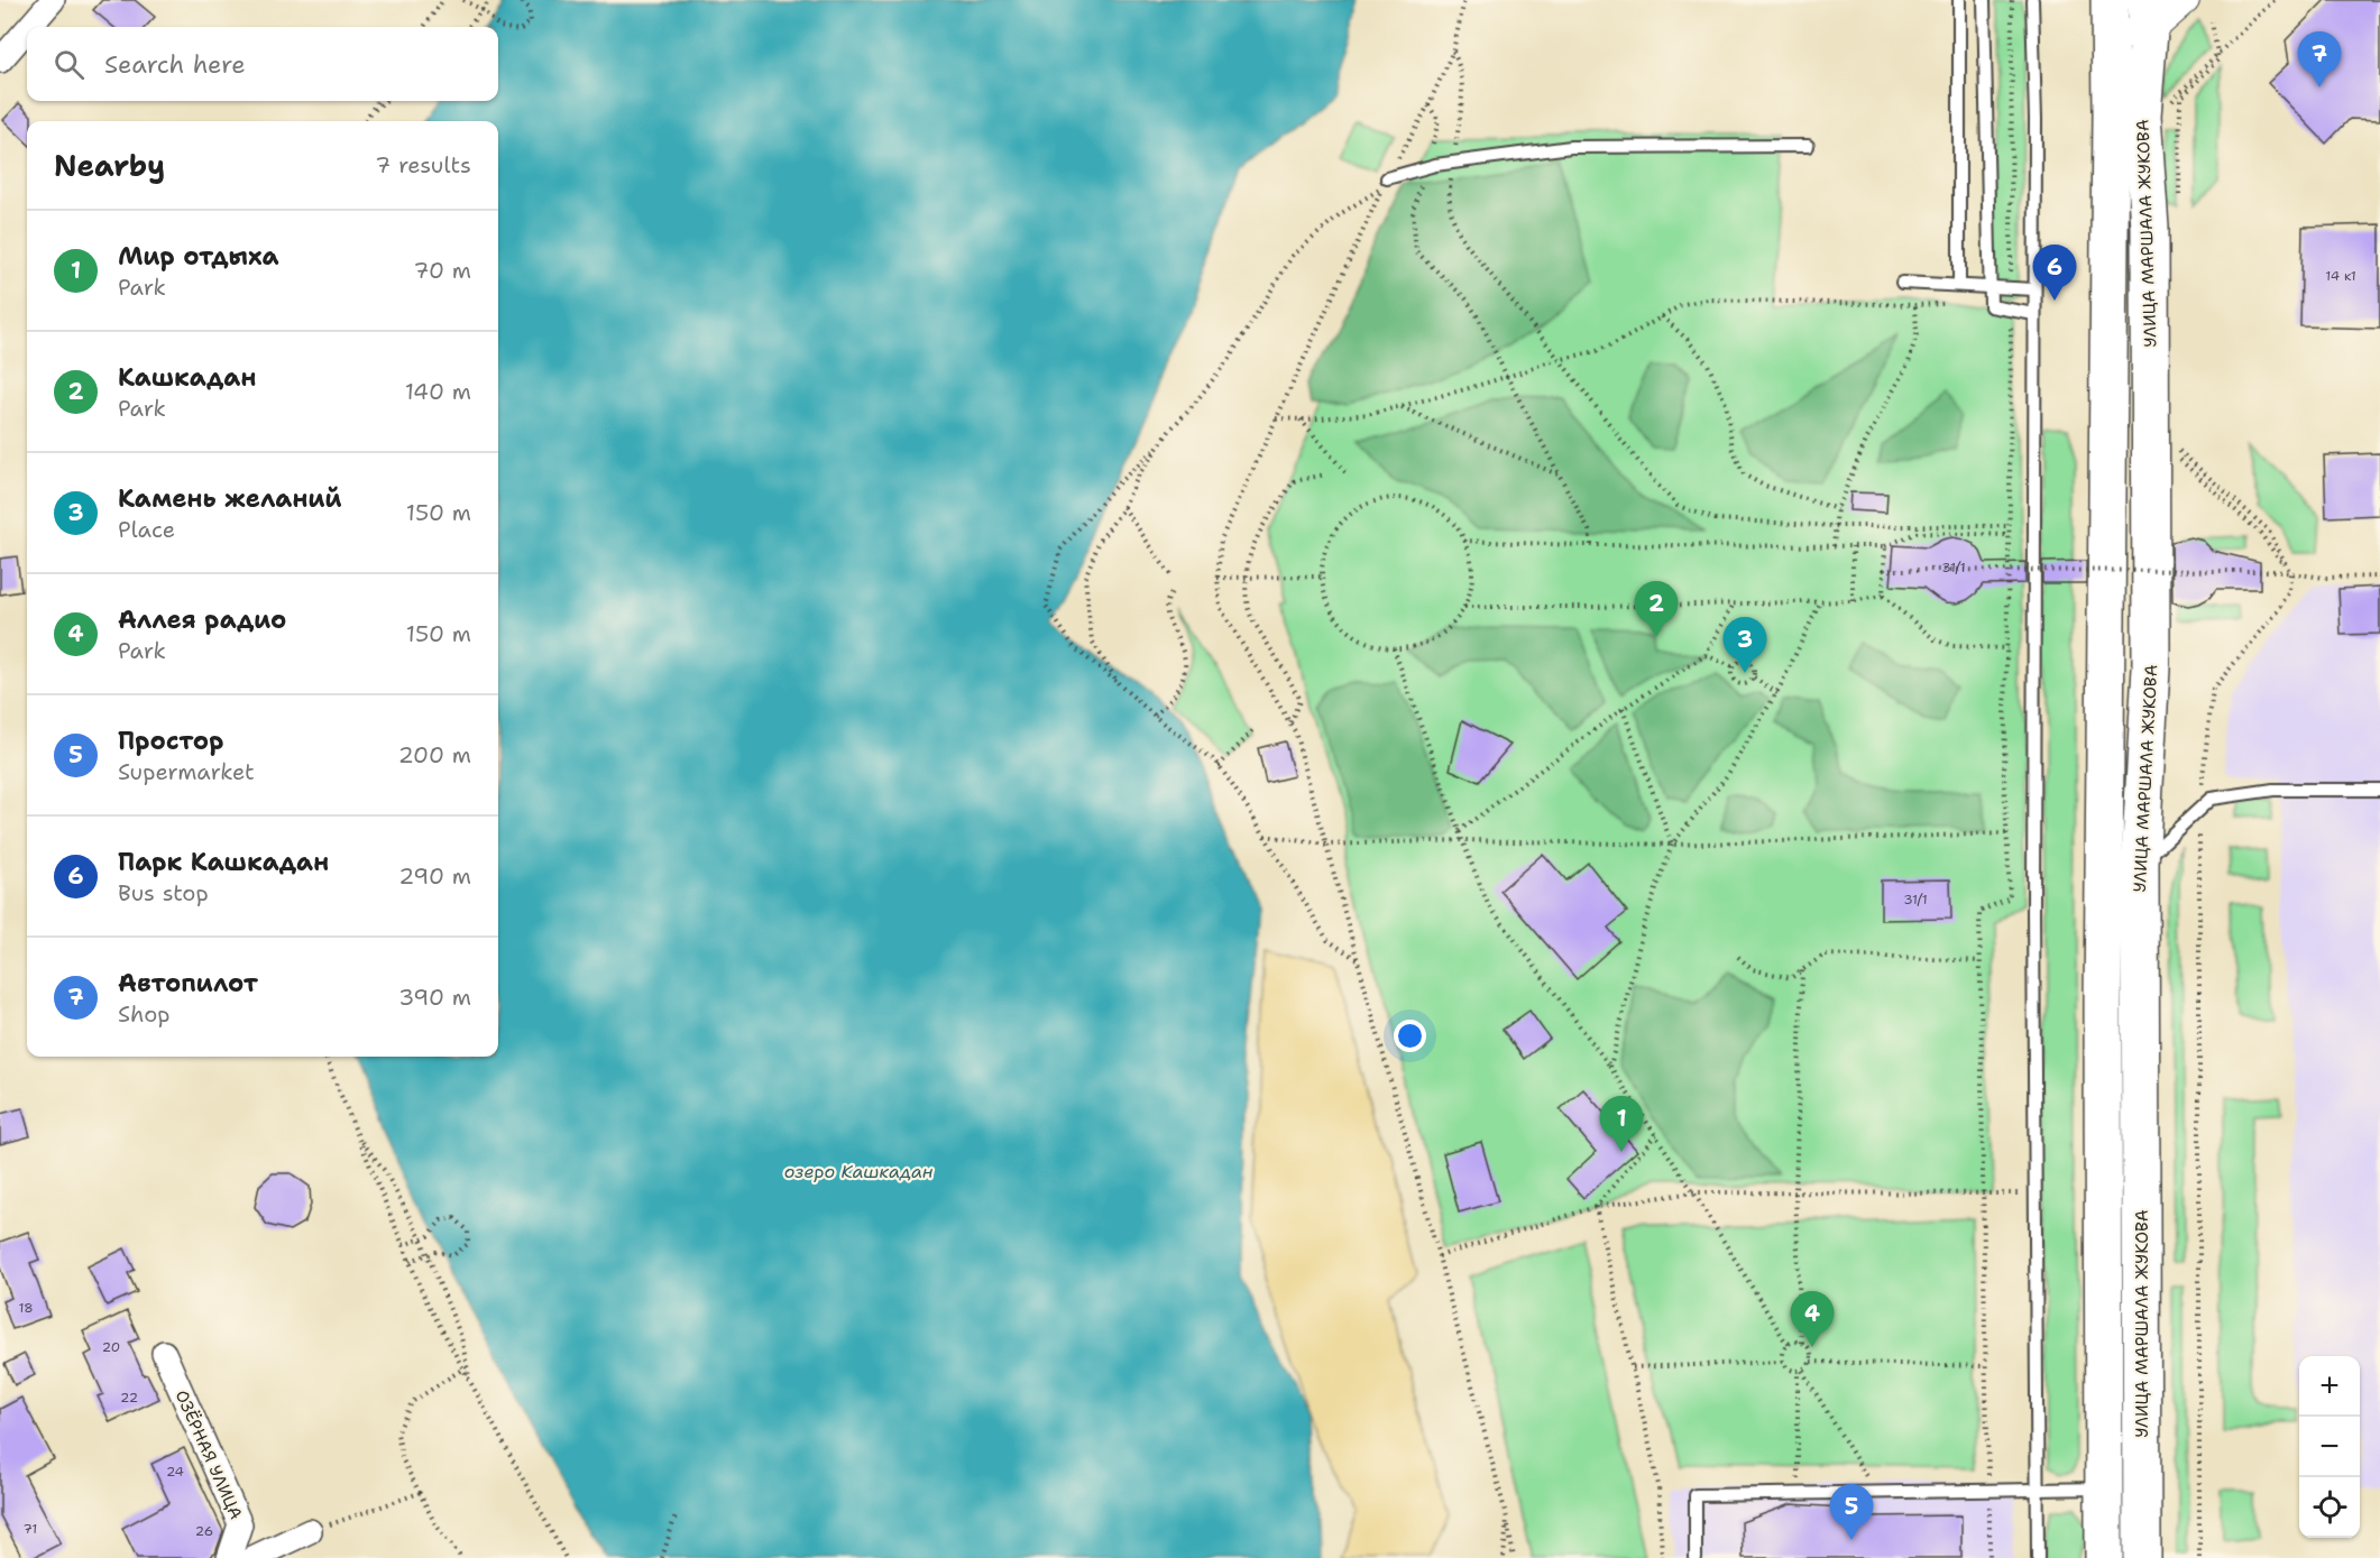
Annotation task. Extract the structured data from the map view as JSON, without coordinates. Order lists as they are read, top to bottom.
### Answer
{
  "streets": {
    "main road": ["УЛИЦА МАРШАЛА ЖУКОВА"],
    "street": ["ОЗЁРНАЯ УЛИЦА"]
  },
  "water": ["озеро Кашкадан"],
  "house_numbers": [
    "14 к1",
    "31/1",
    "31/1",
    "18",
    "20",
    "22",
    "24",
    "71",
    "26"
  ],
  "page": {
    "search": "Search here",
    "pins": [
      "7",
      "6",
      "2",
      "3",
      "1",
      "4",
      "5"
    ],
    "heading": ["Nearby", "7 results"],
    "list": [
      {
        "mark": "1",
        "name": "Мир отдыха",
        "note": "Park",
        "value": "70 m"
      },
      {
        "mark": "2",
        "name": "Кашкадан",
        "note": "Park",
        "value": "140 m"
      },
      {
        "mark": "3",
        "name": "Камень желаний",
        "note": "Place",
        "value": "150 m"
      },
      {
        "mark": "4",
        "name": "Аллея радио",
        "note": "Park",
        "value": "150 m"
      },
      {
        "mark": "5",
        "name": "Простор",
        "note": "Supermarket",
        "value": "200 m"
      },
      {
        "mark": "6",
        "name": "Парк Кашкадан",
        "note": "Bus stop",
        "value": "290 m"
      },
      {
        "mark": "7",
        "name": "Автопилот",
        "note": "Shop",
        "value": "390 m"
      }
    ],
    "map_buttons": ["+", "−"]
  }
}
